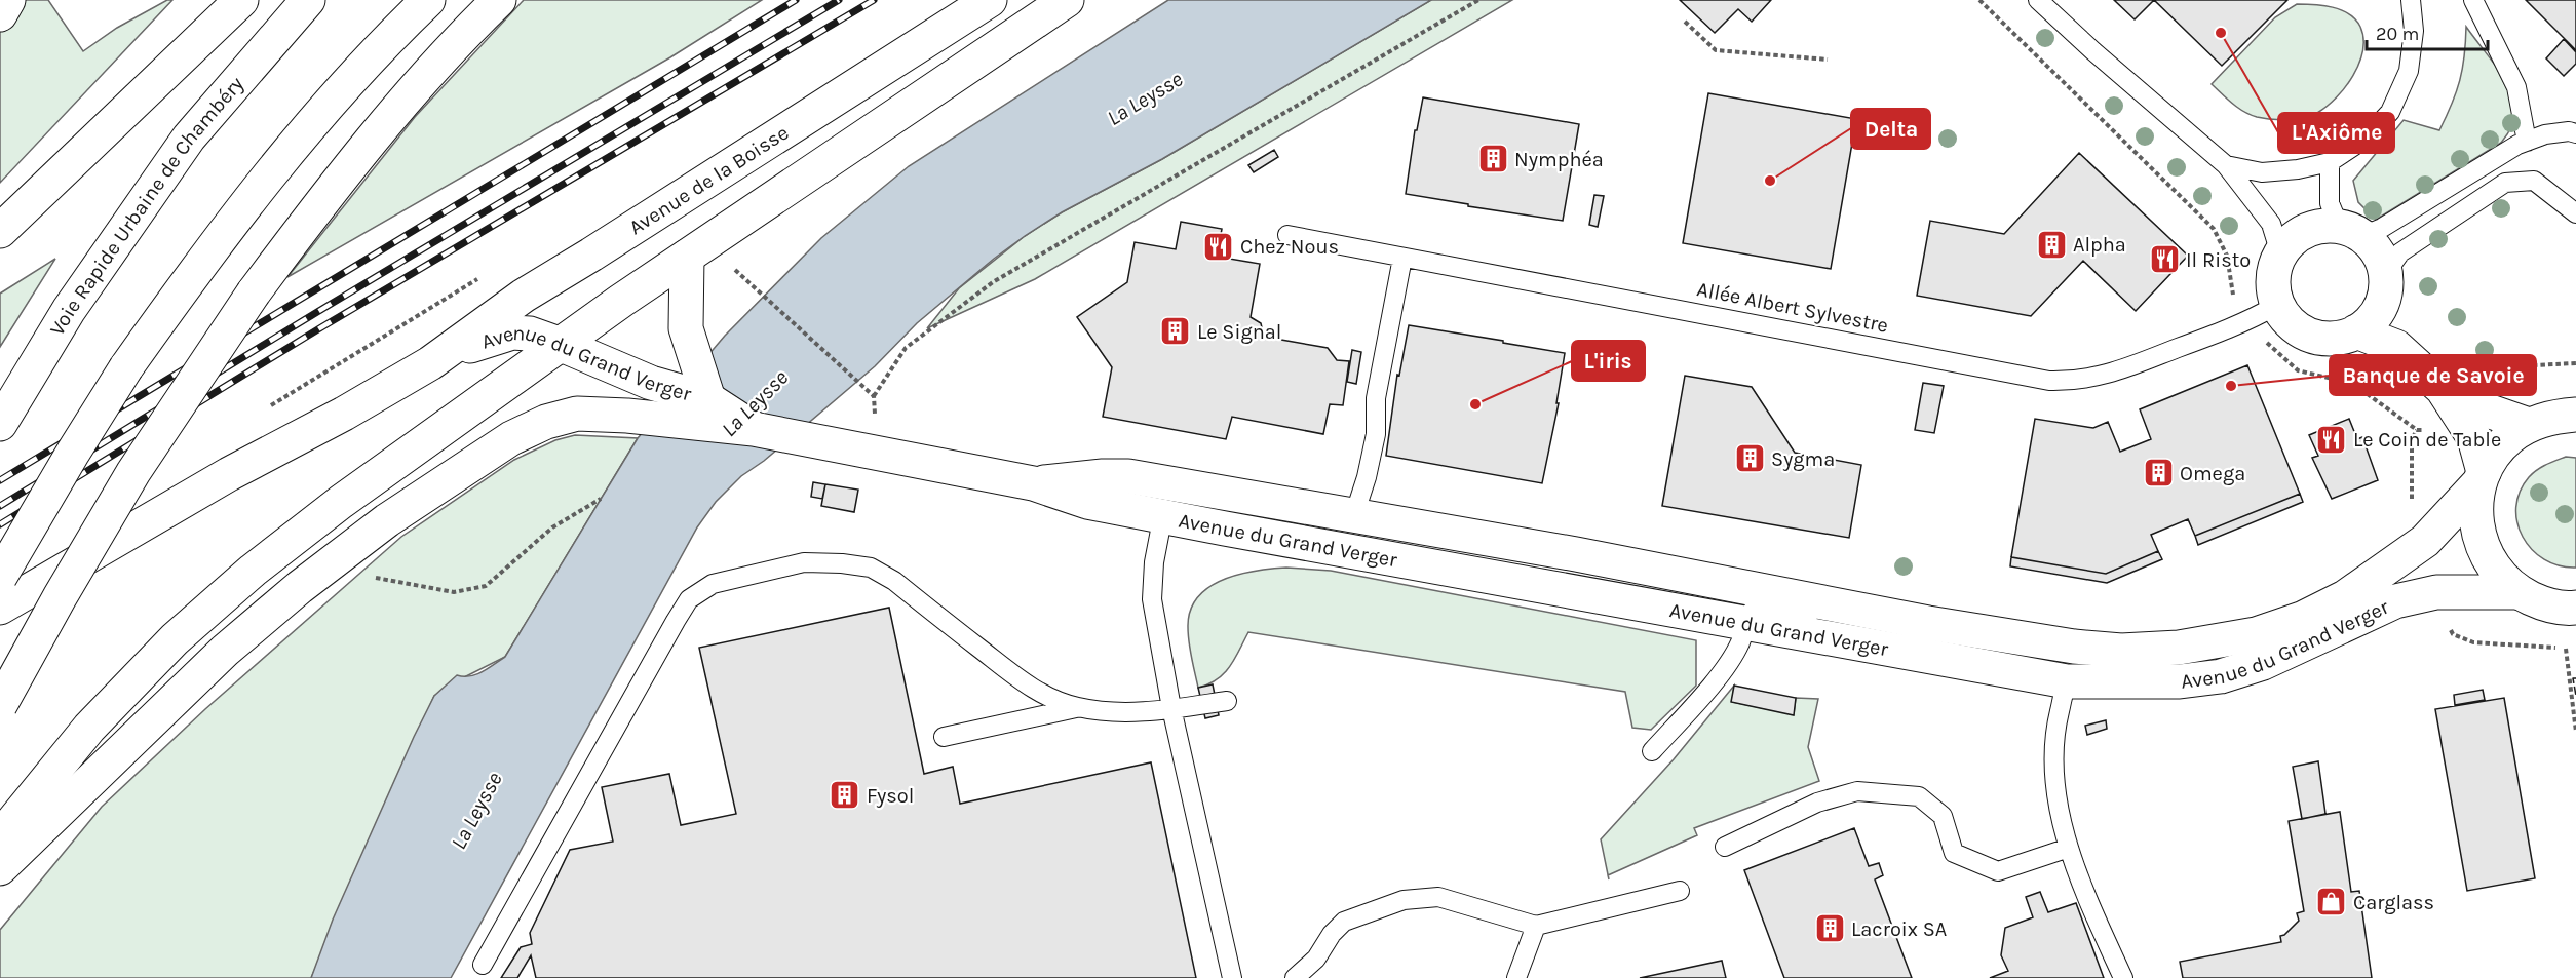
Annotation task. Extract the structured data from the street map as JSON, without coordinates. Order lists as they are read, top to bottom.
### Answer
{
  "streets": {
    "main road": ["Avenue de la Boisse", "Voie Rapide Urbaine de Chambéry", "Avenue du Grand Verger"],
    "lane": ["Allée Albert Sylvestre"]
  },
  "crossings": [
    ["Avenue de la Boisse", "Avenue du Grand Verger"]
  ],
  "water": ["La Leysse"],
  "places": {
    "other": [
      "L'Axiôme",
      "Delta",
      "Banque de Savoie",
      "L'iris"
    ],
    "building": [
      "Nymphéa",
      "Alpha",
      "Le Signal",
      "Sygma",
      "Omega",
      "Fysol",
      "Lacroix SA"
    ],
    "restaurant": ["Chez Nous", "Il Risto", "Le Coin de Table"],
    "shop": ["Carglass"]
  },
  "scale_bar": "20 m"
}
